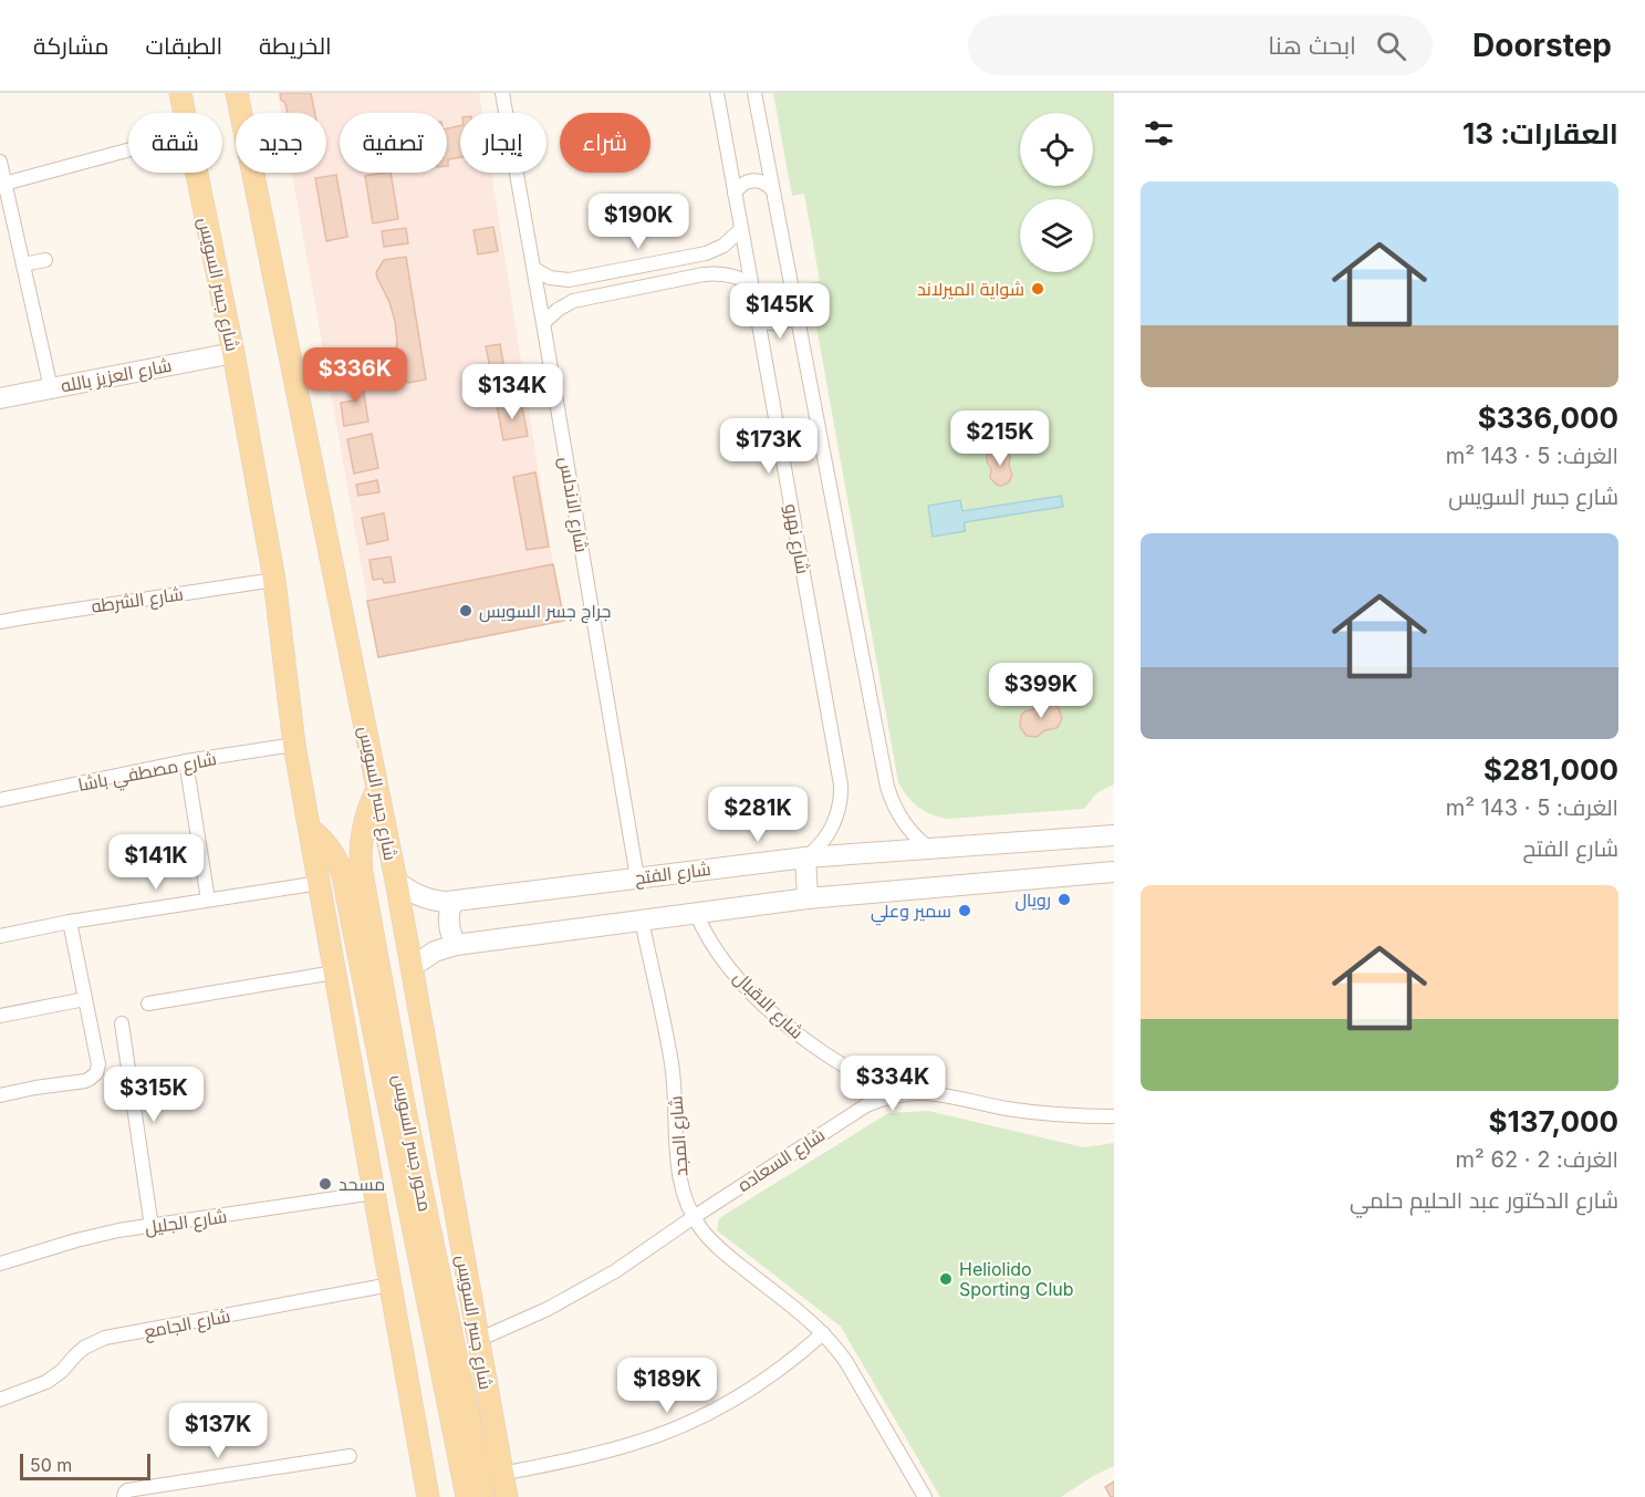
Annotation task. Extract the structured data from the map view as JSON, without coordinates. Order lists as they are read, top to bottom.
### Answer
{
  "streets": {
    "main road": [
      "شارع جسر السويس",
      "شارع العزيز بالله",
      "شارع الفتح",
      "محور جسر السويس"
    ],
    "street": [
      "شارع الاندلس",
      "شارع نهرو",
      "شارع الشرطه",
      "شارع مصطفي باشا",
      "شارع الاقبال",
      "شارع المجد",
      "شارع السعاده",
      "شارع الجليل",
      "شارع الجامع"
    ]
  },
  "crossings": [
    ["شارع جسر السويس", "شارع العزيز بالله"],
    ["شارع جسر السويس", "شارع الشرطه"],
    ["شارع جسر السويس", "شارع مصطفي باشا"],
    ["شارع جسر السويس", "شارع الفتح"],
    ["شارع جسر السويس", "محور جسر السويس"],
    ["شارع جسر السويس", "شارع السعاده"],
    ["شارع جسر السويس", "شارع الجليل"],
    ["شارع جسر السويس", "شارع الجامع"],
    ["شارع الاندلس", "شارع الفتح"],
    ["شارع نهرو", "شارع الفتح"],
    ["شارع الاقبال", "شارع السعاده"],
    ["شارع المجد", "شارع السعاده"]
  ],
  "places": [
    "شواية الميرلاند",
    "جراج جسر السويس",
    "رويال",
    "سمير وعلي",
    "مسحد",
    "Heliolido Sporting Club"
  ],
  "scale_bar": "50 m",
  "page": {
    "header": "Doorstep",
    "search": "ابحث هنا",
    "nav": ["الخريطة", "الطبقات", "مشاركة"],
    "heading": "العقارات: 13",
    "chip": [
      "شراء",
      "إيجار",
      "تصفية",
      "جديد",
      "شقة"
    ],
    "list": [
      {
        "name": "$336,000",
        "note": "الغرف: 5 · 143 m² · شارع جسر السويس"
      },
      {
        "name": "$281,000",
        "note": "الغرف: 5 · 143 m² · شارع الفتح"
      },
      {
        "name": "$137,000",
        "note": "الغرف: 2 · 62 m² · شارع الدكتور عبد الحليم حلمي"
      }
    ],
    "price": [
      "$190K",
      "$145K",
      "$336K",
      "$134K",
      "$215K",
      "$173K",
      "$399K",
      "$281K",
      "$141K",
      "$334K",
      "$315K",
      "$189K",
      "$137K"
    ],
    "scale": "50 m"
  }
}
